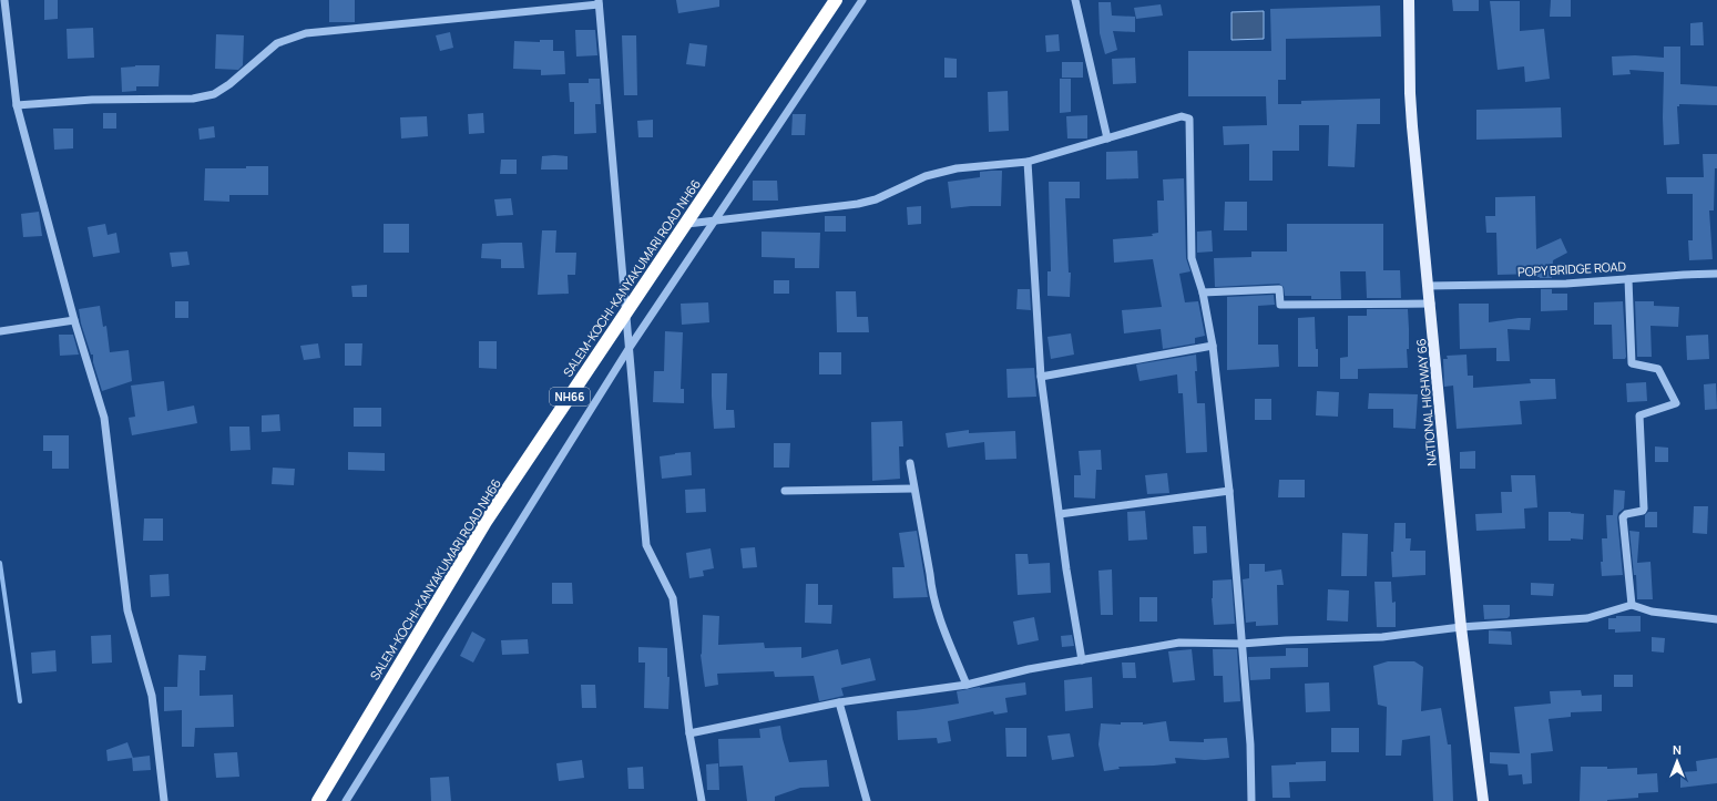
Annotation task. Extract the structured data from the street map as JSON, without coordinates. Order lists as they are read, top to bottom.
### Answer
{
  "streets": {
    "highway": ["SALEM-KOCHI-KANYAKUMARI ROAD NH66", "NH66"],
    "main road": ["NATIONAL HIGHWAY 66"],
    "street": ["POPY BRIDGE ROAD"]
  },
  "crossings": [
    ["POPY BRIDGE ROAD", "NATIONAL HIGHWAY 66"]
  ],
  "north": "top"
}
